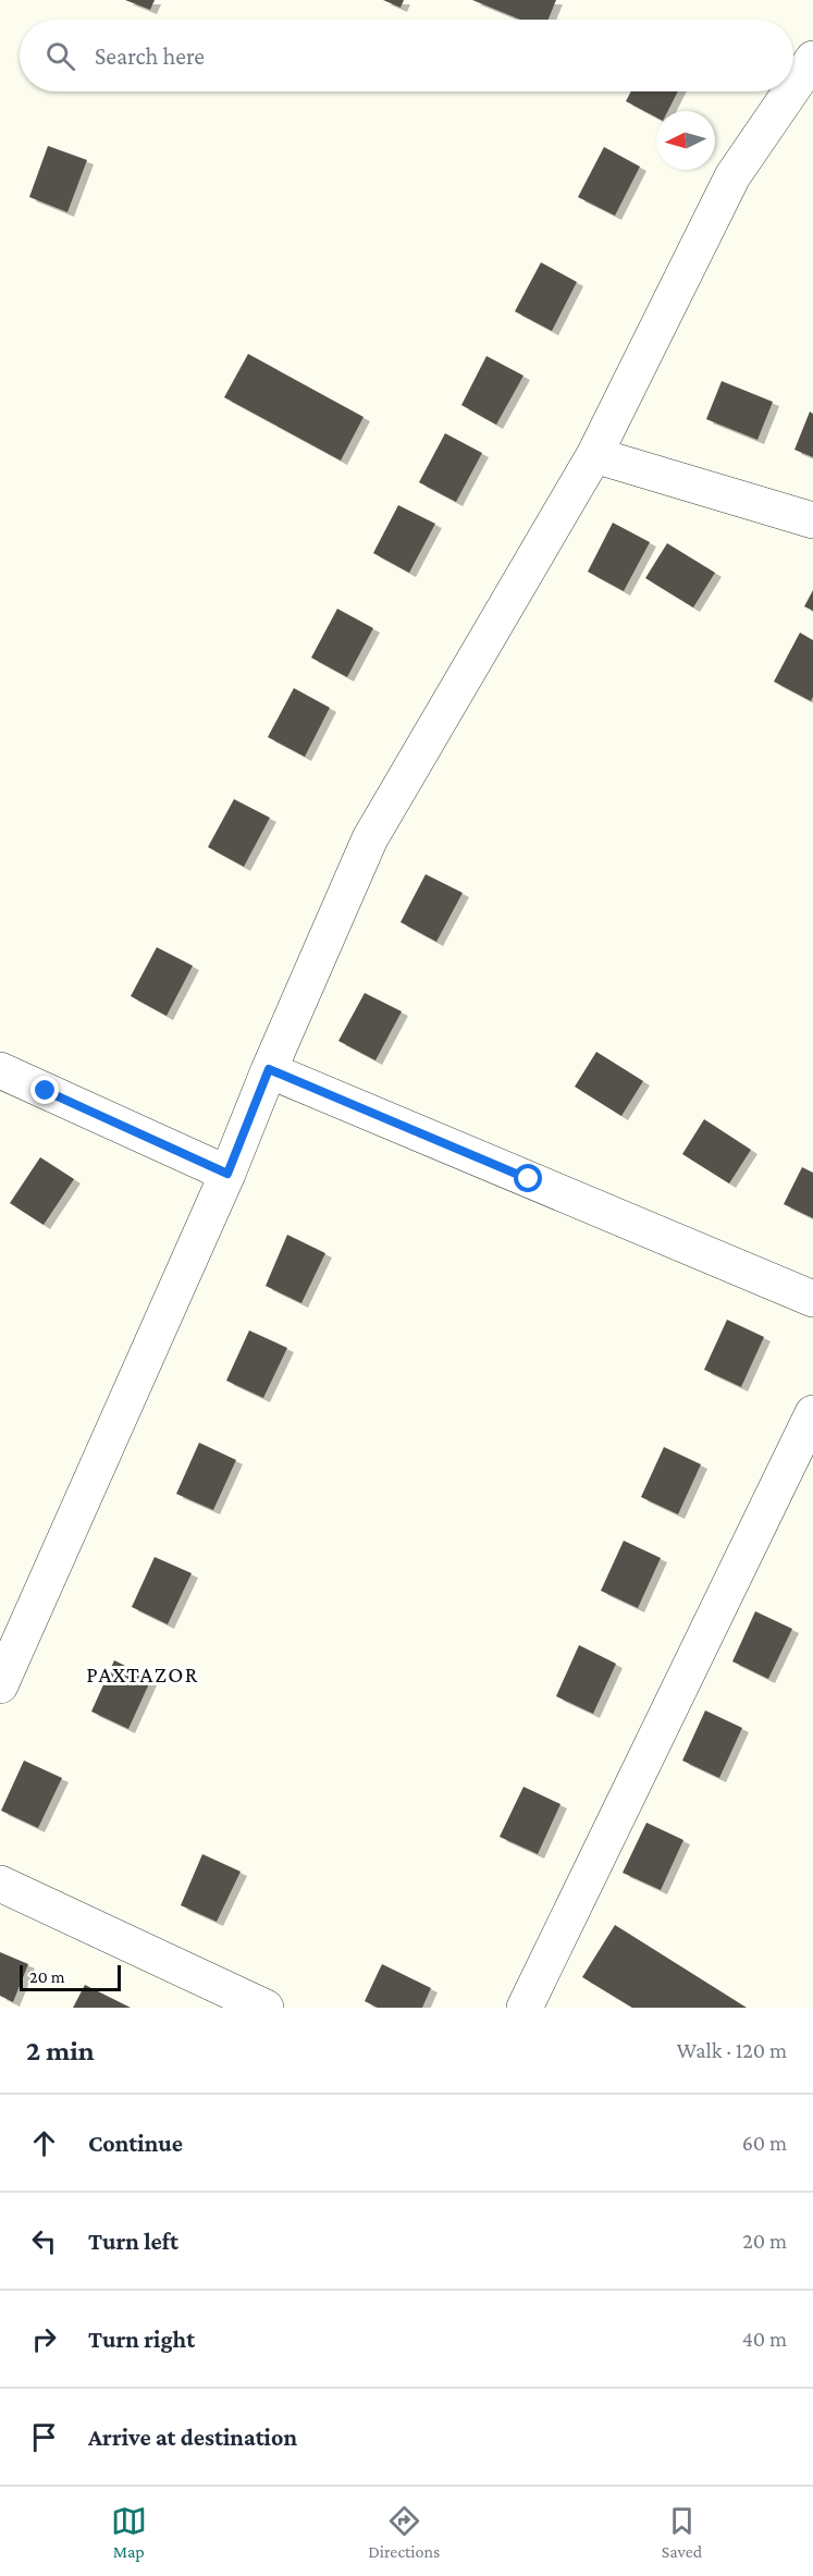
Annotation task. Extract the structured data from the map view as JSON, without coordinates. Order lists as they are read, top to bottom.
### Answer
{
  "districts": ["PAXTAZOR"],
  "scale_bar": "20 m",
  "north": "left",
  "page": {
    "search": "Search here",
    "scale": "20 m",
    "heading": ["2 min", "Walk · 120 m"],
    "list": [
      ["Continue", "60 m"],
      ["Turn left", "20 m"],
      ["Turn right", "40 m"],
      "Arrive at destination"
    ],
    "nav": ["Map", "Directions", "Saved"]
  }
}
